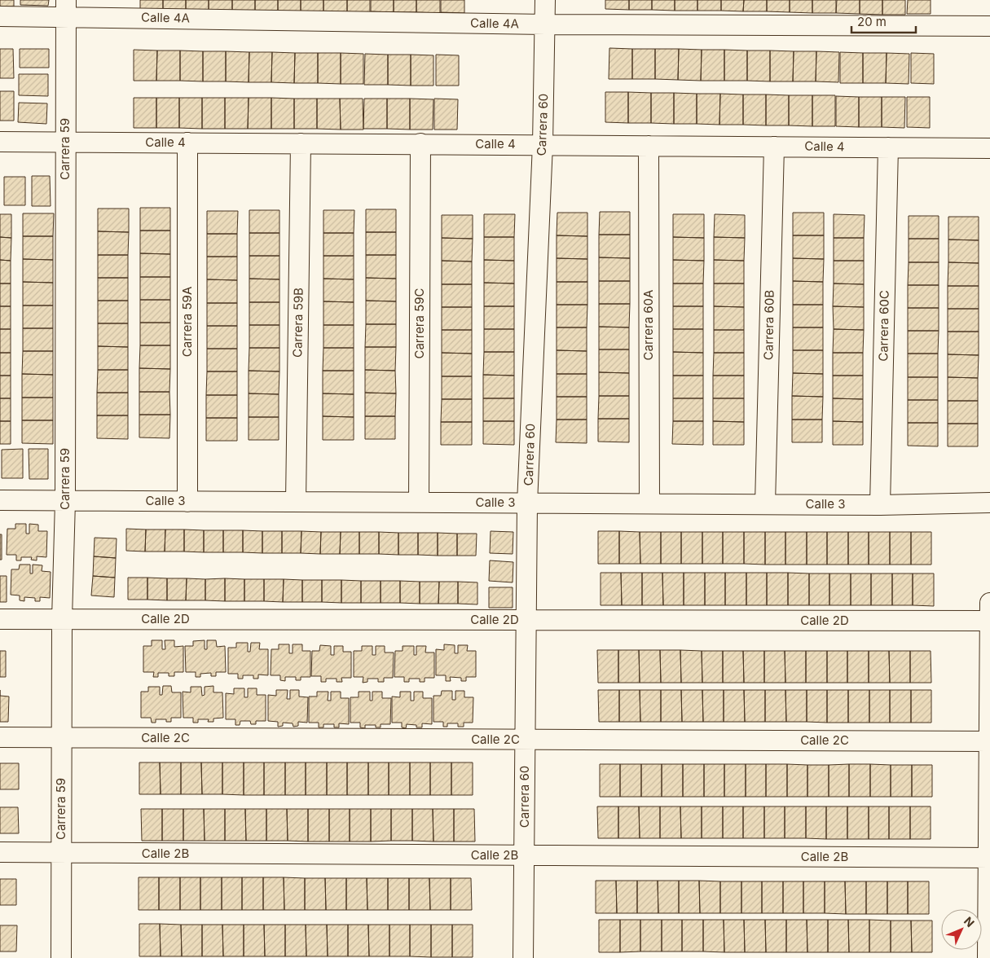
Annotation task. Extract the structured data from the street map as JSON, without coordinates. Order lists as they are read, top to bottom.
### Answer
{
  "streets": {
    "street": [
      "Calle 4A",
      "Carrera 60",
      "Calle 4",
      "Carrera 59",
      "Carrera 59A",
      "Carrera 59B",
      "Carrera 59C",
      "Carrera 60A",
      "Carrera 60B",
      "Carrera 60C",
      "Calle 3",
      "Calle 2D",
      "Calle 2C",
      "Calle 2B"
    ]
  },
  "crossings": [
    ["Calle 4A", "Carrera 60"],
    ["Calle 4A", "Carrera 59"],
    ["Carrera 60", "Calle 4"],
    ["Carrera 60", "Calle 3"],
    ["Carrera 60", "Calle 2D"],
    ["Carrera 60", "Calle 2C"],
    ["Carrera 60", "Calle 2B"],
    ["Calle 4", "Carrera 59"],
    ["Calle 4", "Carrera 59A"],
    ["Calle 4", "Carrera 59B"],
    ["Calle 4", "Carrera 59C"],
    ["Calle 4", "Carrera 60A"],
    ["Calle 4", "Carrera 60B"],
    ["Calle 4", "Carrera 60C"],
    ["Carrera 59", "Calle 3"],
    ["Carrera 59", "Calle 2D"],
    ["Carrera 59", "Calle 2C"],
    ["Carrera 59", "Calle 2B"],
    ["Carrera 59A", "Calle 3"],
    ["Carrera 59B", "Calle 3"],
    ["Carrera 59C", "Calle 3"],
    ["Carrera 60A", "Calle 3"],
    ["Carrera 60B", "Calle 3"],
    ["Carrera 60C", "Calle 3"]
  ],
  "scale_bar": "20 m",
  "north": "top right"
}
